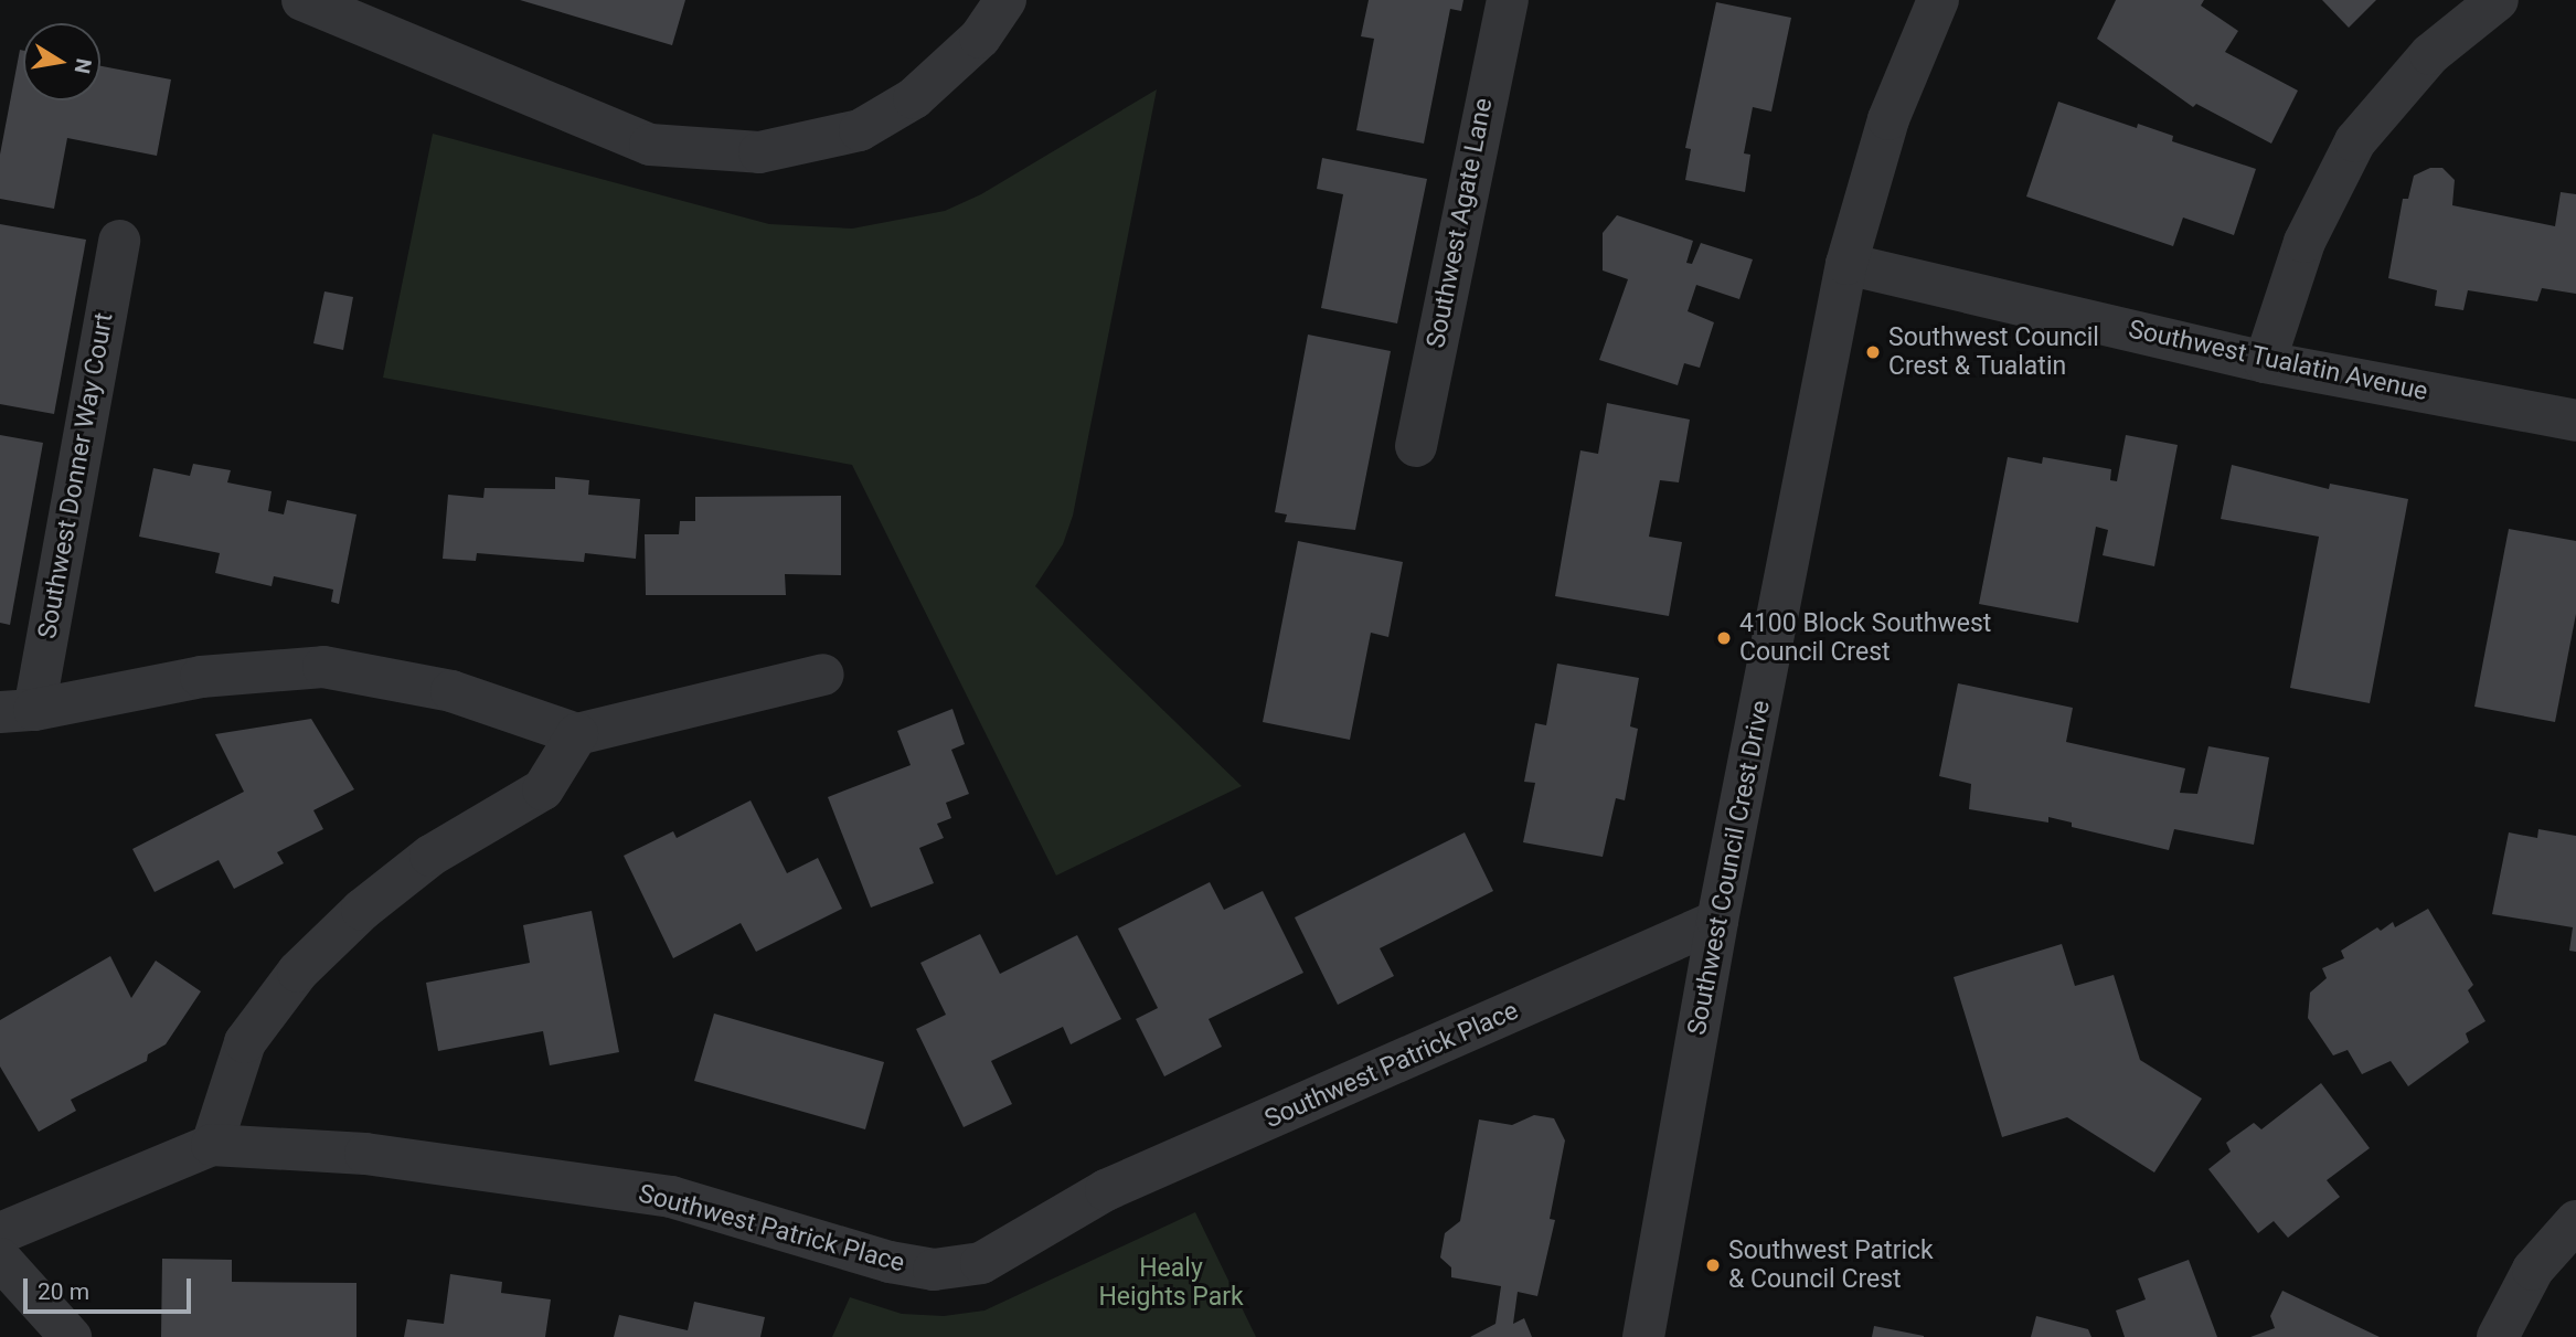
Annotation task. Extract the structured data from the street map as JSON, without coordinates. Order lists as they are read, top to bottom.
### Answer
{
  "streets": {
    "street": [
      "Southwest Agate Lane",
      "Southwest Tualatin Avenue",
      "Southwest Donner Way Court",
      "Southwest Council Crest Drive",
      "Southwest Patrick Place"
    ]
  },
  "crossings": [
    ["Southwest Tualatin Avenue", "Southwest Council Crest Drive"],
    ["Southwest Council Crest Drive", "Southwest Patrick Place"]
  ],
  "parks": ["Healy Heights Park"],
  "places": ["Southwest Council Crest & Tualatin", "4100 Block Southwest Council Crest", "Southwest Patrick & Council Crest"],
  "scale_bar": "20 m",
  "north": "right"
}
